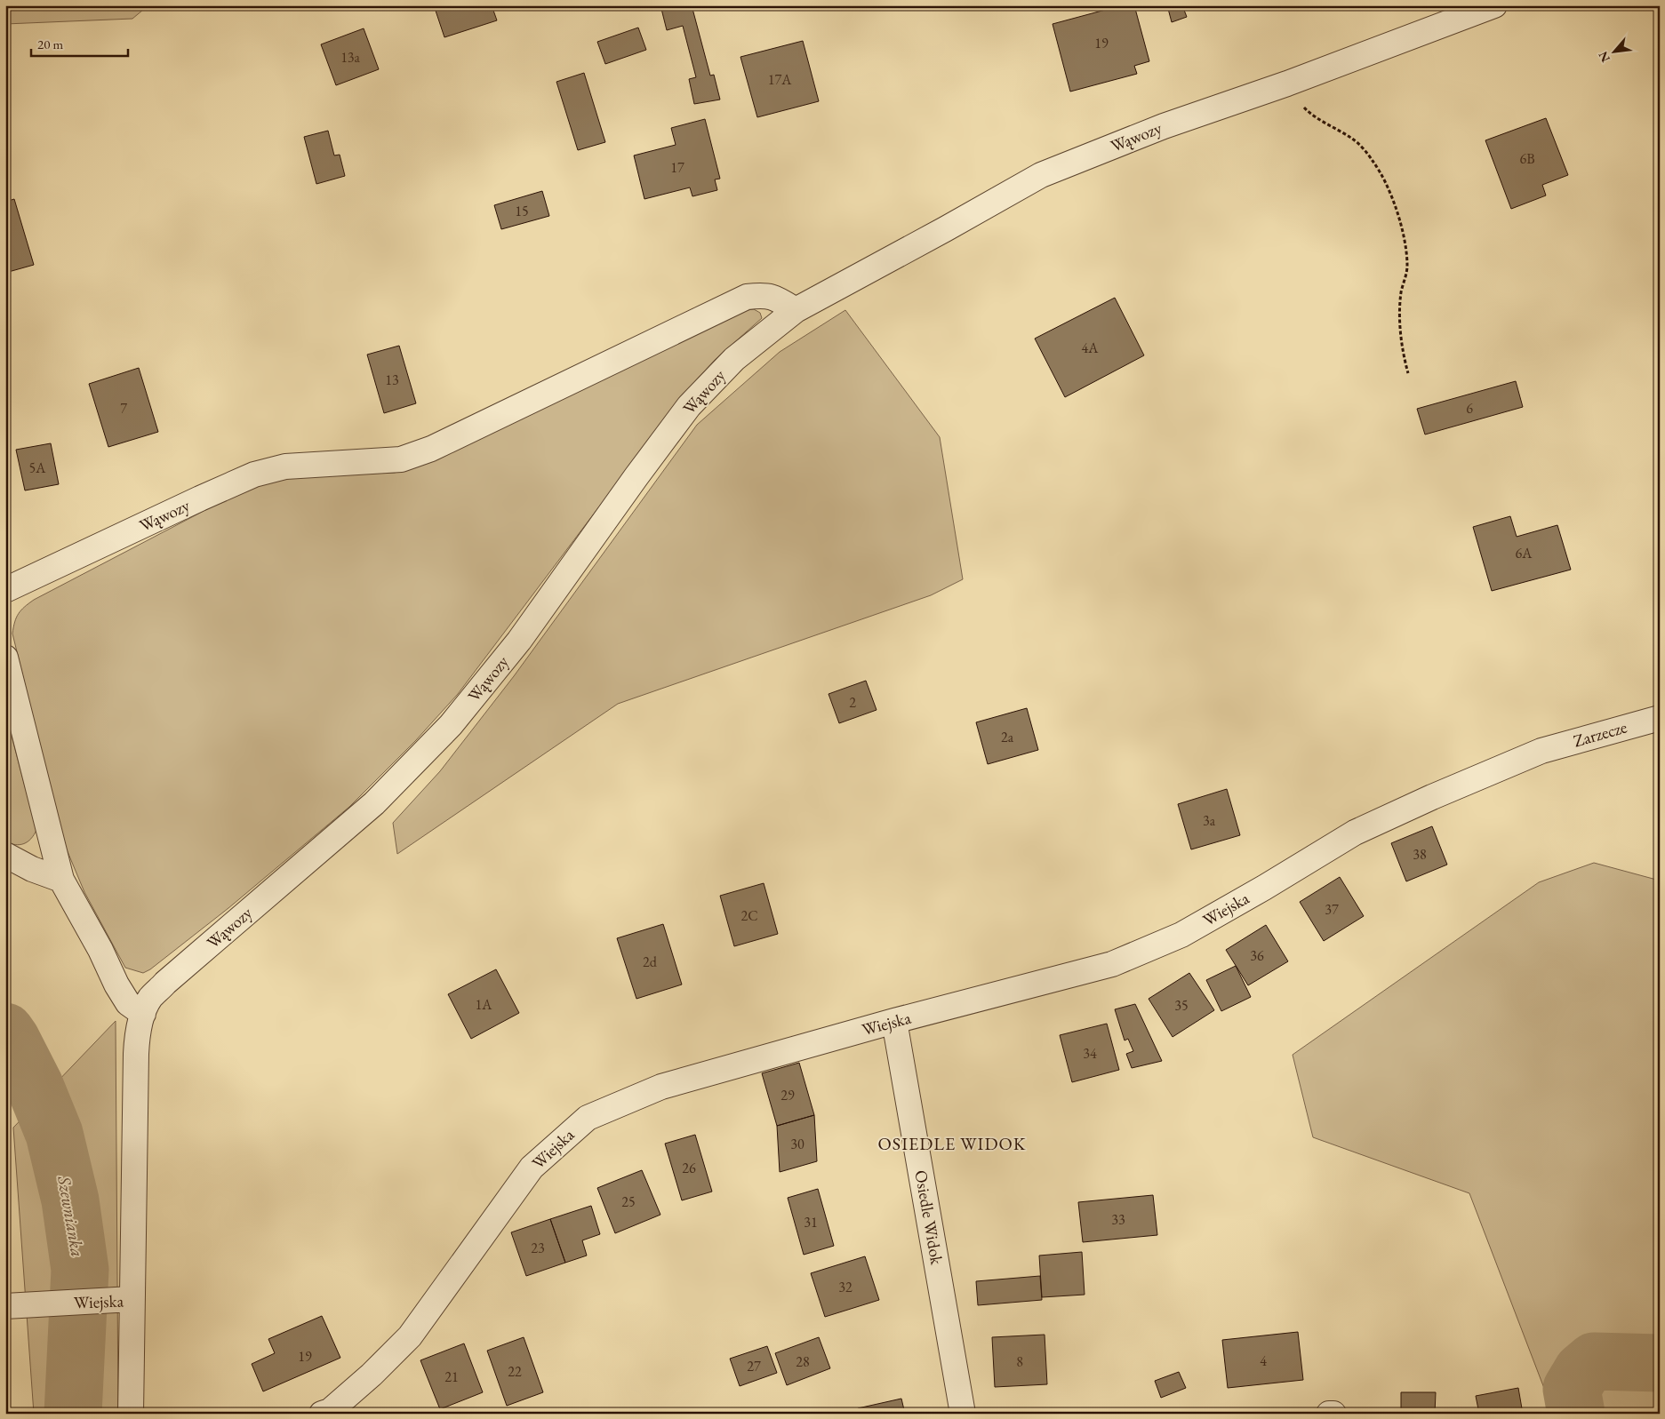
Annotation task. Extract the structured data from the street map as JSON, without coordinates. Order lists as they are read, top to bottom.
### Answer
{
  "streets": {
    "street": [
      "Wąwozy",
      "Zarzecze",
      "Wiejska",
      "Osiedle Widok"
    ]
  },
  "crossings": [
    ["Wąwozy", "Wiejska"],
    ["Zarzecze", "Wiejska"],
    ["Wiejska", "Osiedle Widok"]
  ],
  "districts": ["OSIEDLE WIDOK"],
  "water": ["Szewnianka"],
  "house_numbers": [
    "19",
    "13a",
    "17A",
    "6B",
    "17",
    "15",
    "4A",
    "13",
    "7",
    "6",
    "5A",
    "6A",
    "2",
    "2a",
    "3a",
    "38",
    "37",
    "2C",
    "36",
    "2d",
    "1A",
    "35",
    "34",
    "29",
    "30",
    "26",
    "25",
    "33",
    "31",
    "23",
    "32",
    "19",
    "4",
    "28",
    "8",
    "27",
    "22",
    "21"
  ],
  "scale_bar": "20 m",
  "north": "bottom left"
}
